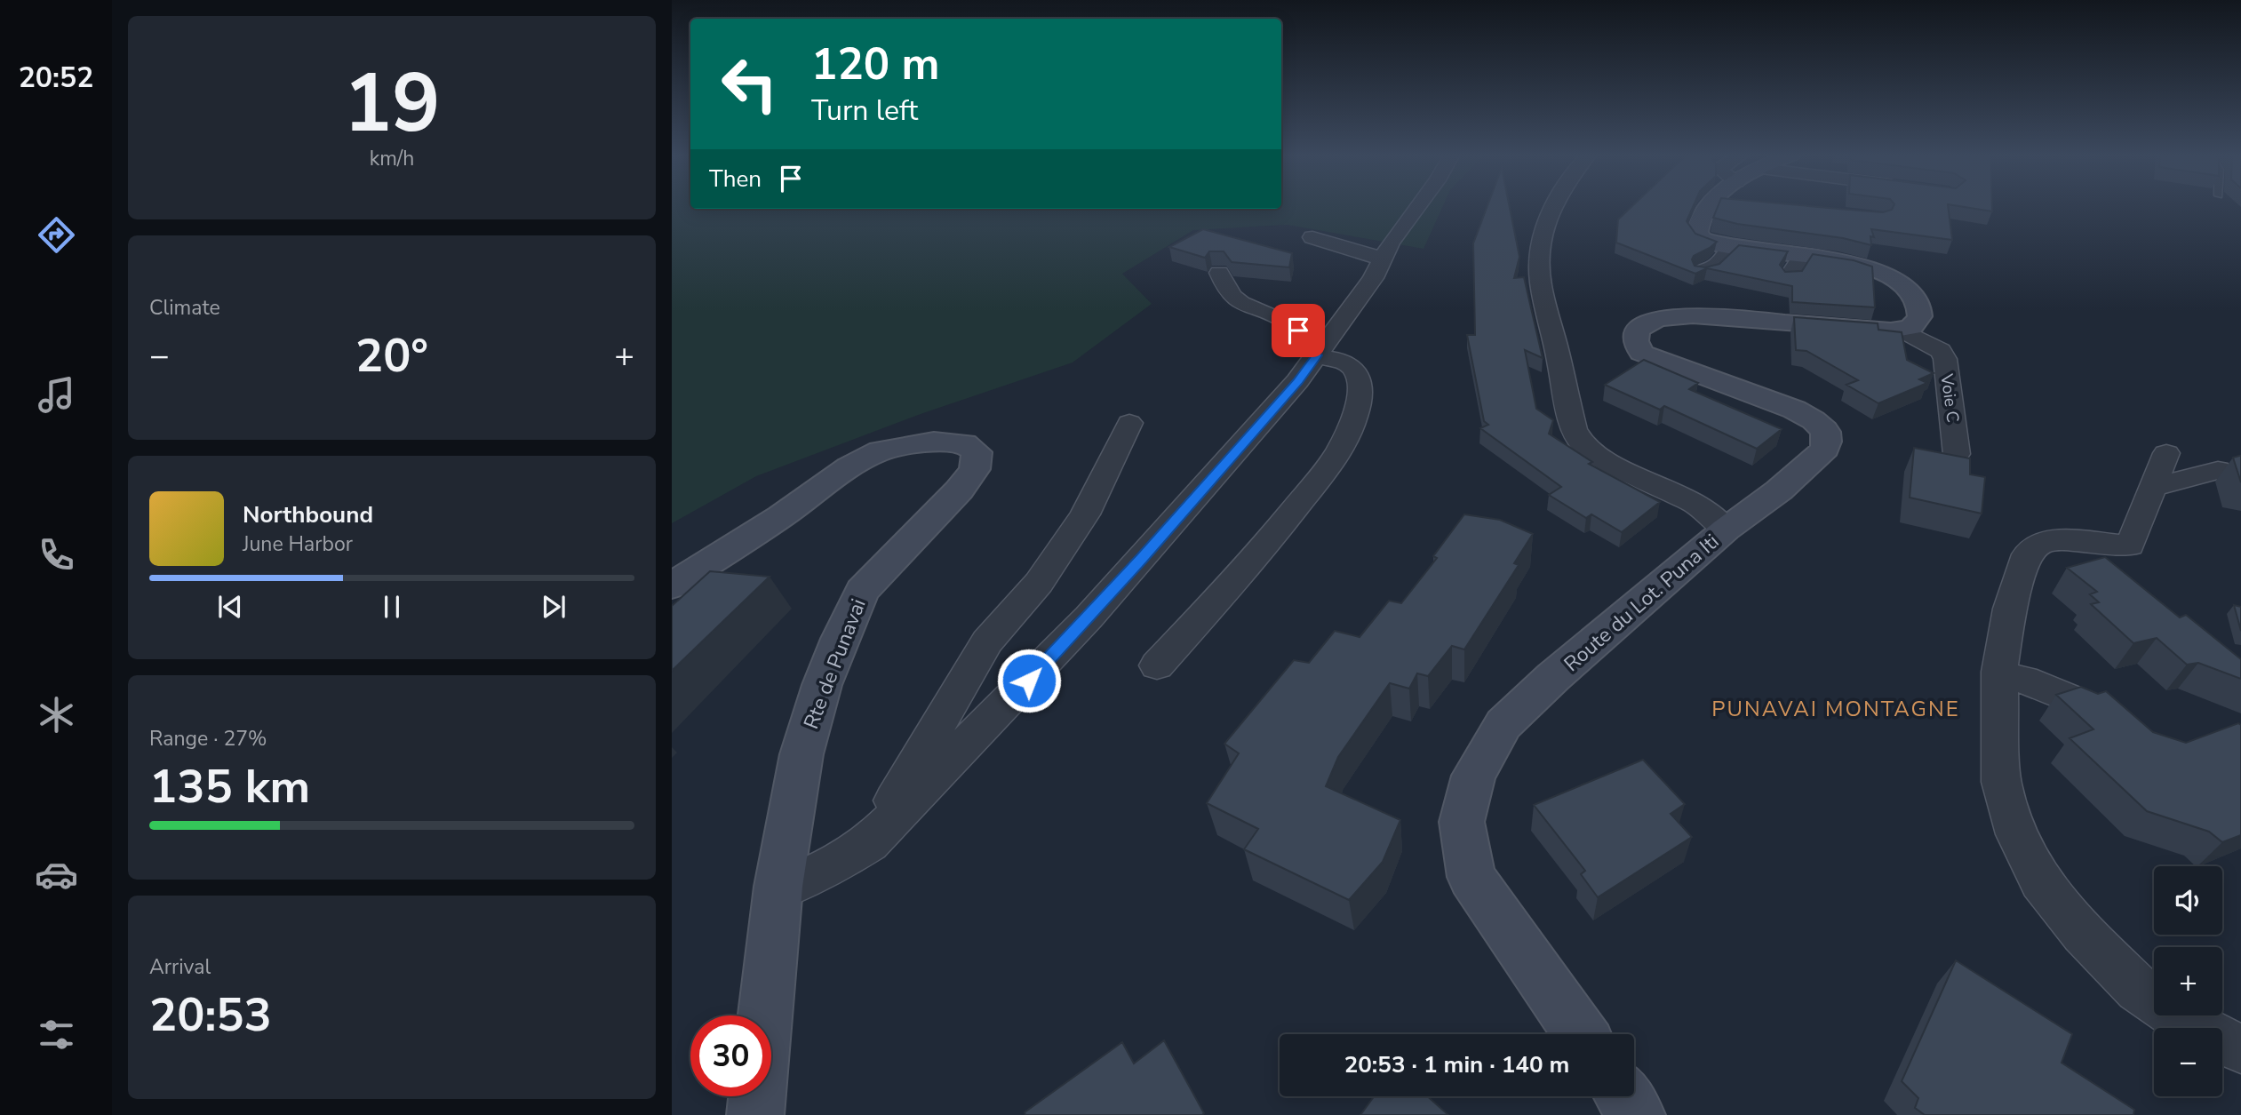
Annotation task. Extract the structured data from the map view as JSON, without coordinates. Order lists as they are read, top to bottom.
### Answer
{
  "streets": {
    "main road": ["Route du Lot. Puna Iti", "Rte de Punavai"],
    "street": ["Voie C"]
  },
  "districts": ["PUNAVAI MONTAGNE"],
  "page": {
    "tabs": "20:52",
    "tile": [
      ["19", "km/h"],
      "Climate",
      ["Range · 27%", "135 km"],
      ["Arrival", "20:53"]
    ],
    "turn": ["120 m", "Turn left"],
    "then": "Then",
    "heat": ["−", "20°", "+"],
    "song": ["Northbound", "June Harbor"],
    "map_buttons": ["+", "−"],
    "limit": "30",
    "trip": "20:53 · 1 min · 140 m"
  }
}
